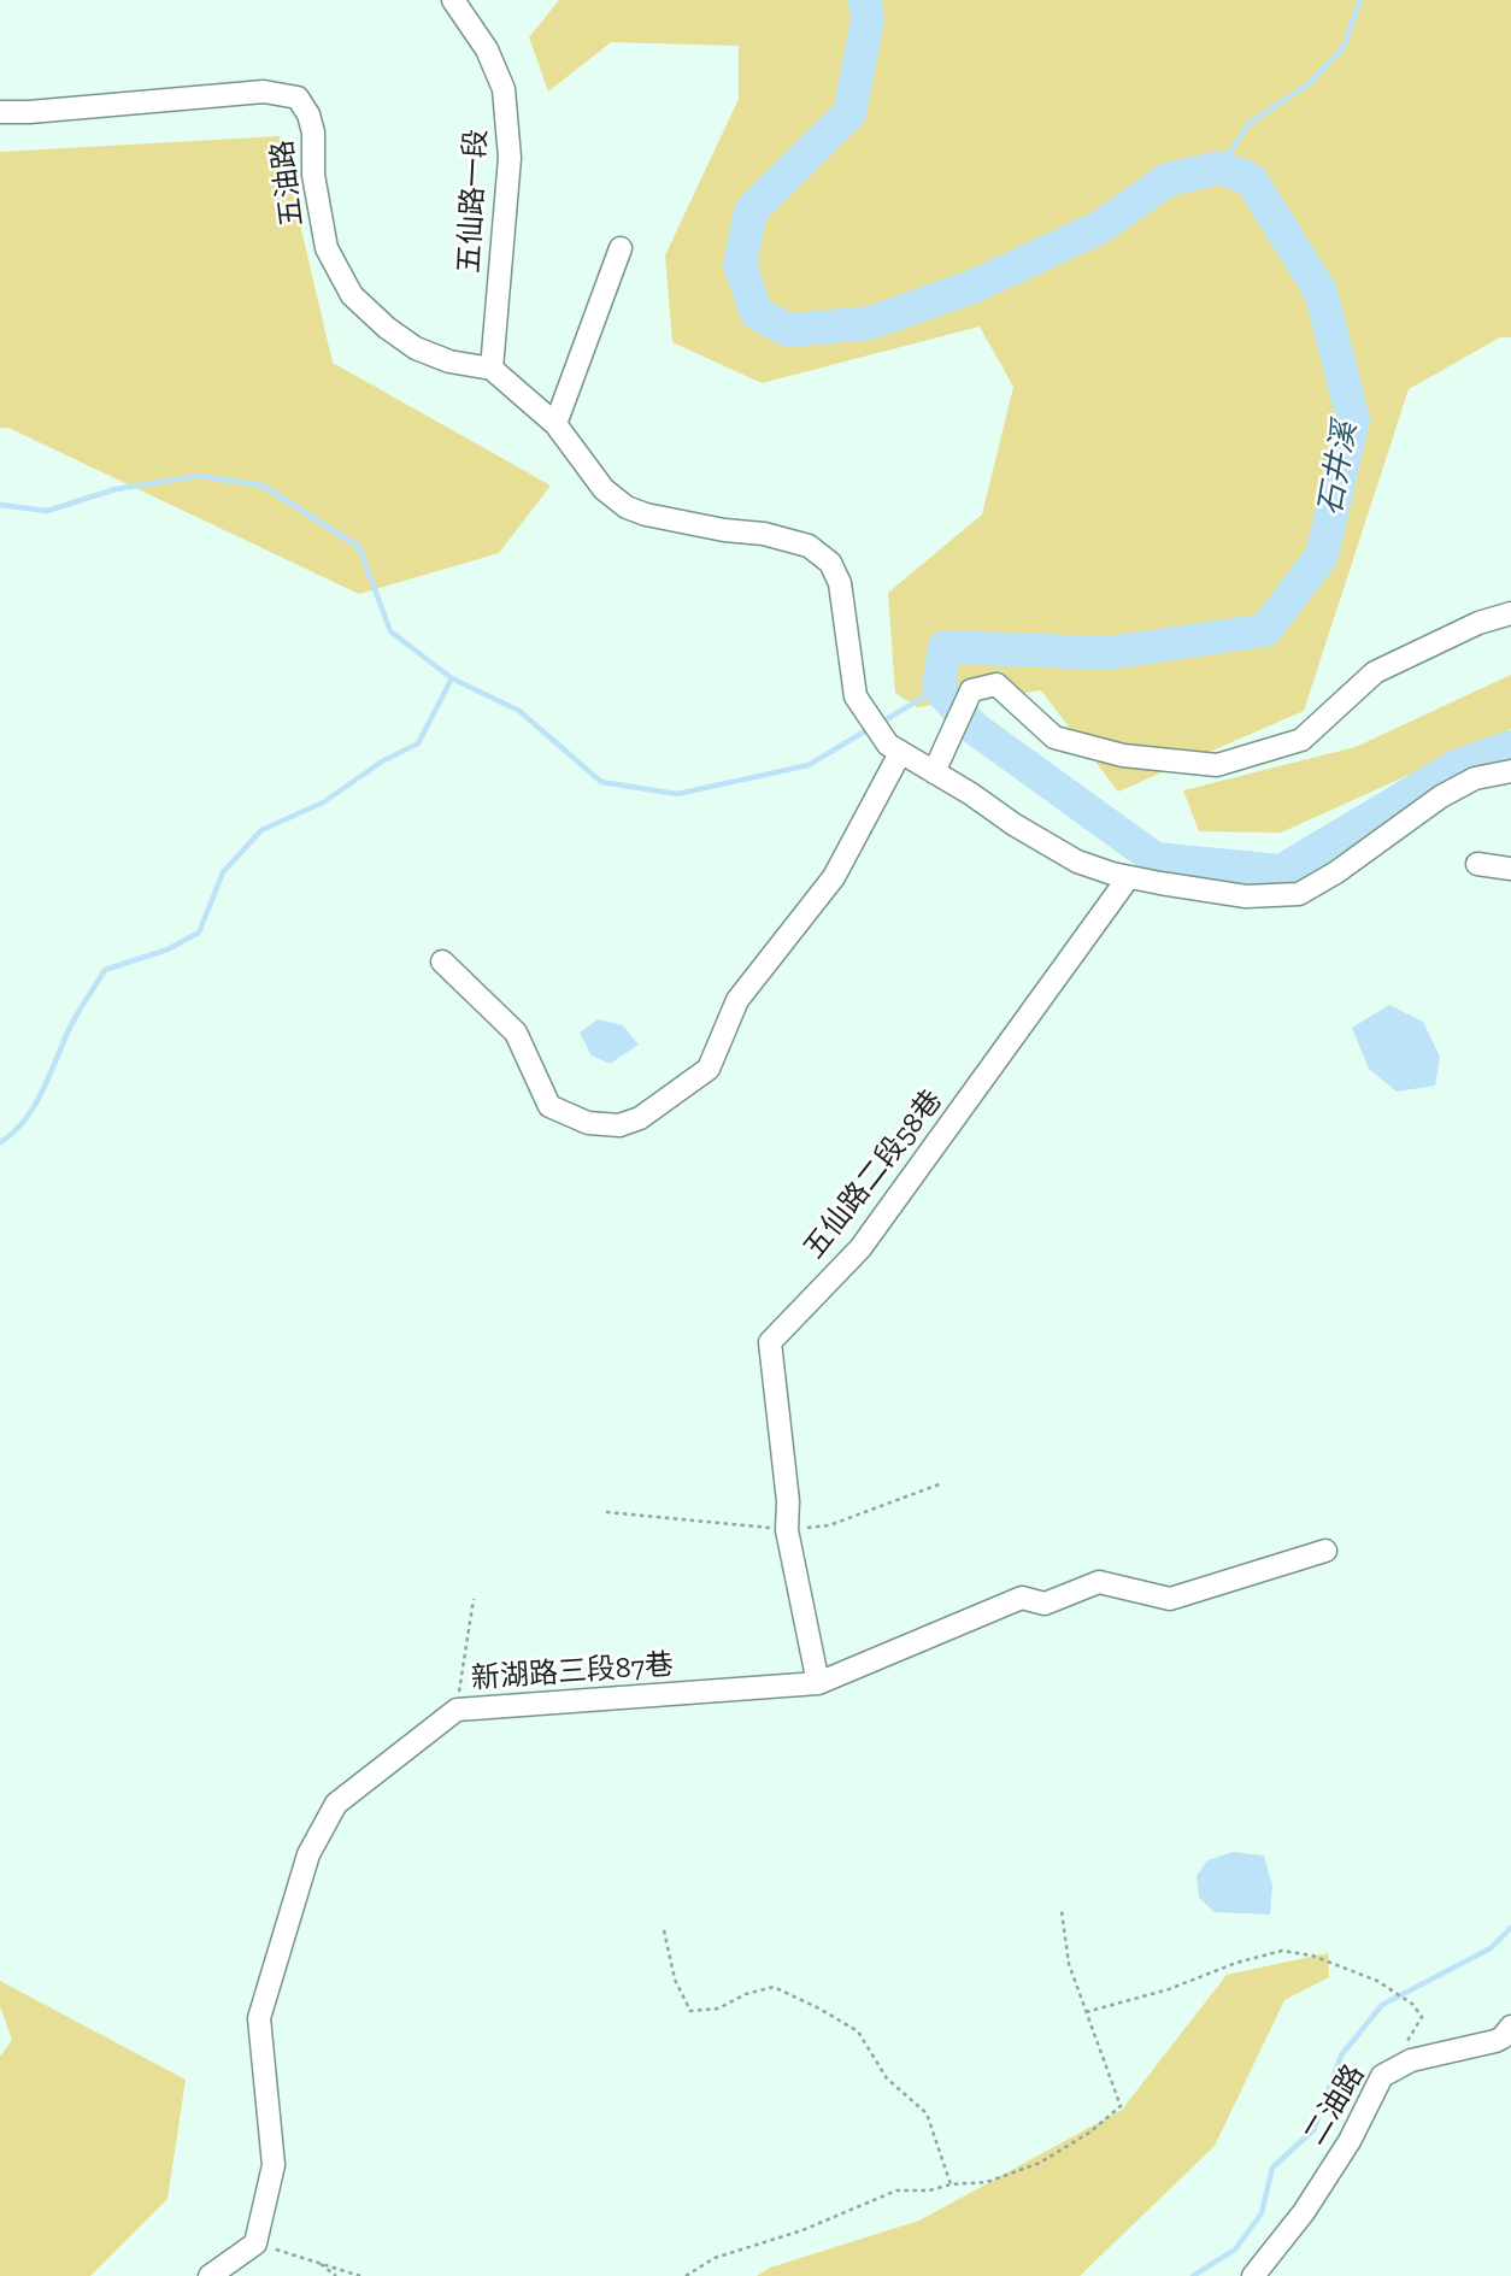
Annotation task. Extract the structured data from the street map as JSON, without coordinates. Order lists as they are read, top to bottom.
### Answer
{
  "streets": {
    "street": [
      "五油路",
      "五仙路一段",
      "五仙路二段58巷",
      "新湖路三段87巷",
      "二油路"
    ]
  },
  "crossings": [
    ["五油路", "五仙路一段"],
    ["五仙路二段58巷", "新湖路三段87巷"]
  ],
  "water": ["石井溪"]
}
